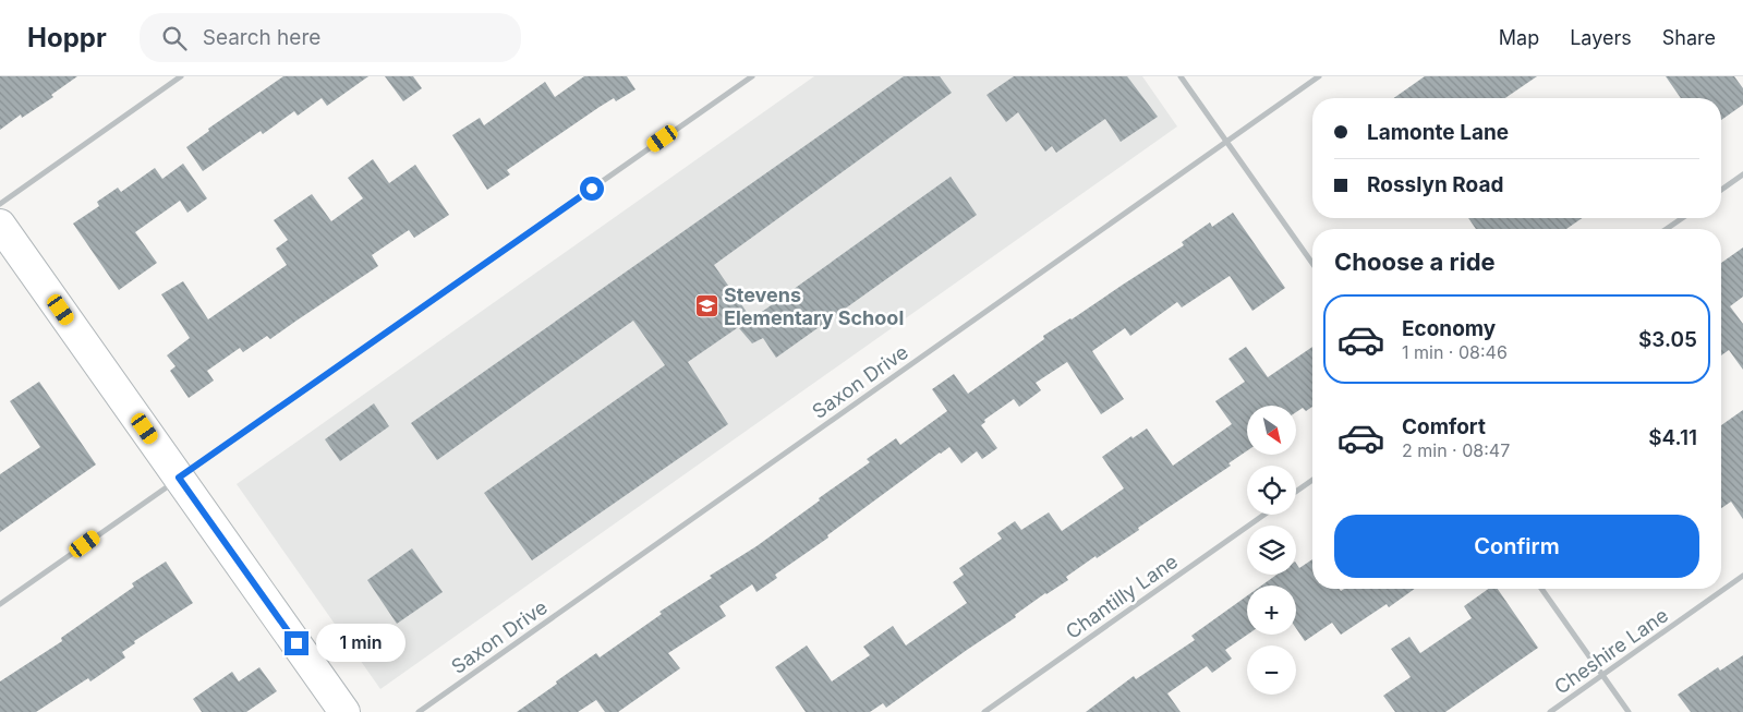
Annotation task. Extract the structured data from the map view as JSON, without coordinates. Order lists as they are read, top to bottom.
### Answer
{
  "streets": {
    "street": ["Saxon Drive", "Chantilly Lane", "Cheshire Lane"]
  },
  "places": {
    "school or university": ["Stevens Elementary School"]
  },
  "north": "bottom right",
  "page": {
    "header": "Hoppr",
    "search": "Search here",
    "nav": ["Map", "Layers", "Share"],
    "banner": ["Lamonte Lane", "Rosslyn Road"],
    "heading": "Choose a ride",
    "list": [
      {
        "name": "Economy",
        "note": "1 min · 08:46",
        "value": "$3.05"
      },
      {
        "name": "Comfort",
        "note": "2 min · 08:47",
        "value": "$4.11"
      }
    ],
    "map_buttons": ["+", "−"],
    "buttons": "Confirm",
    "bubble": "1 min"
  }
}
